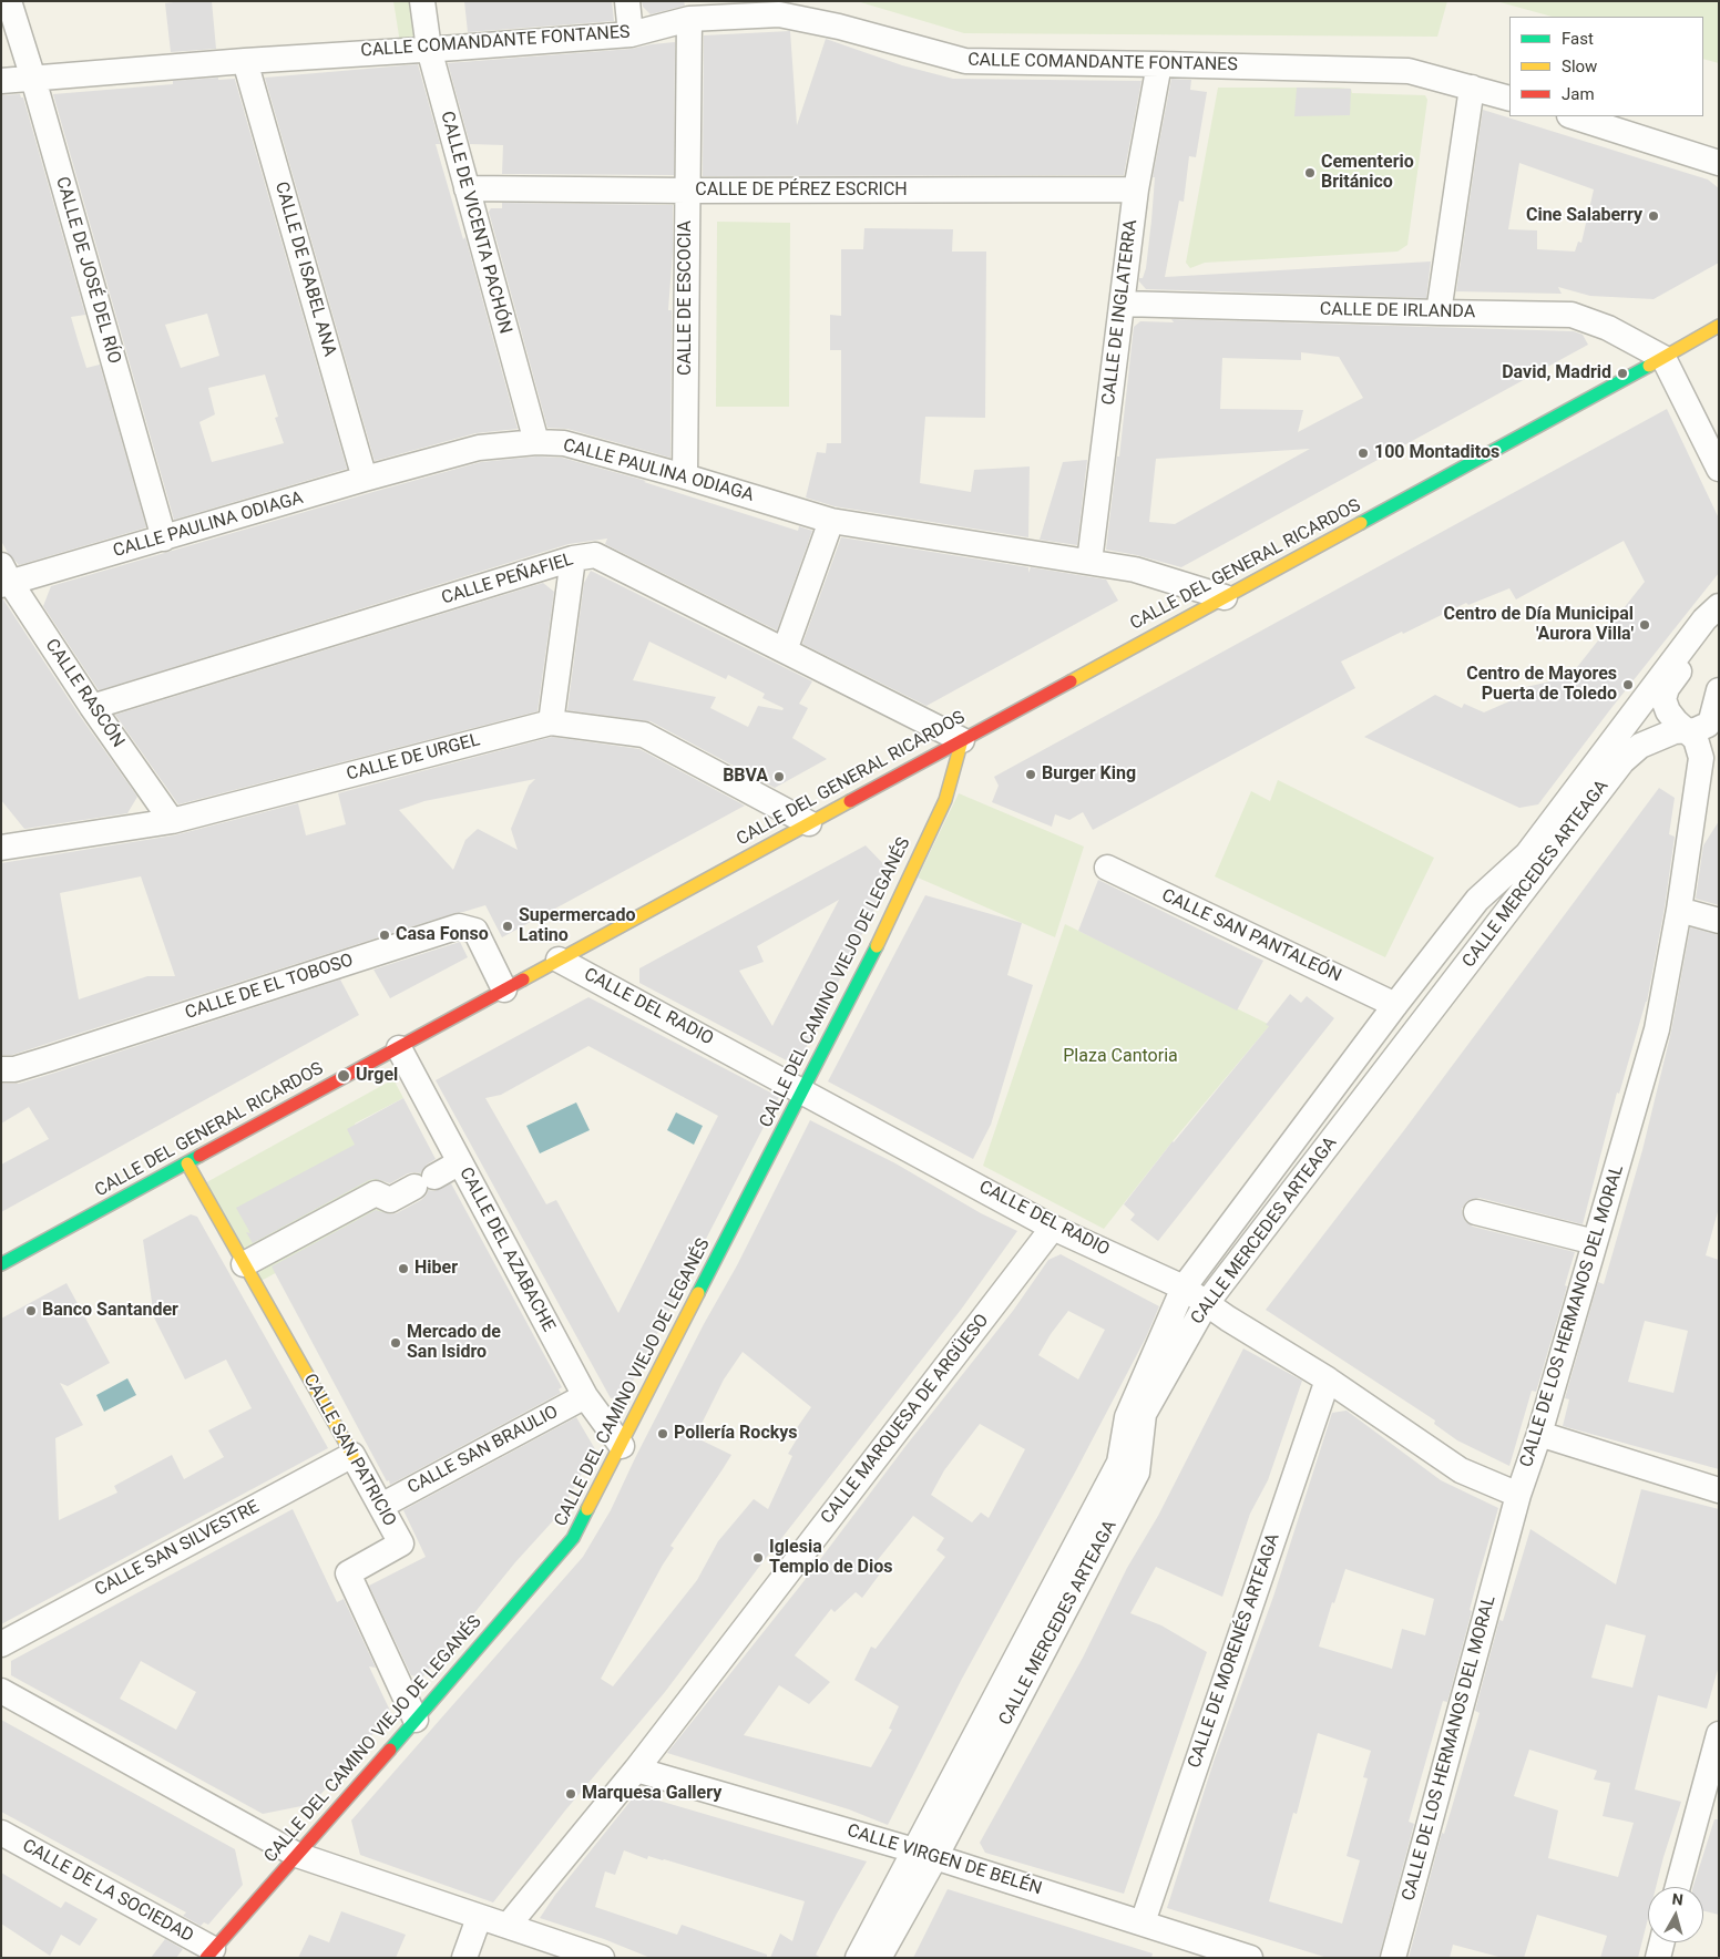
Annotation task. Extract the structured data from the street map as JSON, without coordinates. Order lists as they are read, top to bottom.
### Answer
{
  "streets": {
    "main road": ["CALLE DEL GENERAL RICARDOS", "CALLE DEL CAMINO VIEJO DE LEGANÉS", "CALLE SAN PATRICIO"],
    "street": [
      "CALLE COMANDANTE FONTANES",
      "CALLE DE PÉREZ ESCRICH",
      "CALLE DE VICENTA PACHÓN",
      "CALLE DE ISABEL ANA",
      "CALLE DE JOSÉ DEL RÍO",
      "CALLE DE ESCOCIA",
      "CALLE DE IRLANDA",
      "CALLE DE INGLATERRA",
      "CALLE PAULINA ODIAGA",
      "CALLE PEÑAFIEL",
      "CALLE RASCÓN",
      "CALLE DE URGEL",
      "CALLE MERCEDES ARTEAGA",
      "CALLE SAN PANTALEÓN",
      "CALLE DE EL TOBOSO",
      "CALLE DEL RADIO",
      "CALLE DEL AZABACHE",
      "CALLE DE LOS HERMANOS DEL MORAL",
      "CALLE MARQUESA DE ARGÜESO",
      "CALLE SAN BRAULIO",
      "CALLE SAN SILVESTRE",
      "CALLE DE MORENÉS ARTEAGA",
      "CALLE VIRGEN DE BELÉN",
      "CALLE DE LA SOCIEDAD"
    ]
  },
  "crossings": [
    ["CALLE COMANDANTE FONTANES", "CALLE DE VICENTA PACHÓN"],
    ["CALLE COMANDANTE FONTANES", "CALLE DE ISABEL ANA"],
    ["CALLE COMANDANTE FONTANES", "CALLE DE JOSÉ DEL RÍO"],
    ["CALLE COMANDANTE FONTANES", "CALLE DE ESCOCIA"],
    ["CALLE COMANDANTE FONTANES", "CALLE DE INGLATERRA"],
    ["CALLE DE PÉREZ ESCRICH", "CALLE DE VICENTA PACHÓN"],
    ["CALLE DE PÉREZ ESCRICH", "CALLE DE ESCOCIA"],
    ["CALLE DE PÉREZ ESCRICH", "CALLE DE INGLATERRA"],
    ["CALLE DE VICENTA PACHÓN", "CALLE PAULINA ODIAGA"],
    ["CALLE DE ISABEL ANA", "CALLE PAULINA ODIAGA"],
    ["CALLE DE JOSÉ DEL RÍO", "CALLE PAULINA ODIAGA"],
    ["CALLE DE ESCOCIA", "CALLE PAULINA ODIAGA"],
    ["CALLE DE IRLANDA", "CALLE DE INGLATERRA"],
    ["CALLE DE IRLANDA", "CALLE DEL GENERAL RICARDOS"],
    ["CALLE DE INGLATERRA", "CALLE PAULINA ODIAGA"],
    ["CALLE PAULINA ODIAGA", "CALLE DEL GENERAL RICARDOS"],
    ["CALLE PAULINA ODIAGA", "CALLE RASCÓN"],
    ["CALLE DEL GENERAL RICARDOS", "CALLE PEÑAFIEL"],
    ["CALLE DEL GENERAL RICARDOS", "CALLE DE URGEL"],
    ["CALLE DEL GENERAL RICARDOS", "CALLE DEL CAMINO VIEJO DE LEGANÉS"],
    ["CALLE DEL GENERAL RICARDOS", "CALLE DE EL TOBOSO"],
    ["CALLE DEL GENERAL RICARDOS", "CALLE DEL RADIO"],
    ["CALLE DEL GENERAL RICARDOS", "CALLE DEL AZABACHE"],
    ["CALLE DEL GENERAL RICARDOS", "CALLE SAN PATRICIO"],
    ["CALLE PEÑAFIEL", "CALLE RASCÓN"],
    ["CALLE PEÑAFIEL", "CALLE DEL CAMINO VIEJO DE LEGANÉS"],
    ["CALLE RASCÓN", "CALLE DE URGEL"],
    ["CALLE MERCEDES ARTEAGA", "CALLE SAN PANTALEÓN"],
    ["CALLE MERCEDES ARTEAGA", "CALLE DEL RADIO"],
    ["CALLE MERCEDES ARTEAGA", "CALLE DE LOS HERMANOS DEL MORAL"],
    ["CALLE MERCEDES ARTEAGA", "CALLE VIRGEN DE BELÉN"],
    ["CALLE DEL CAMINO VIEJO DE LEGANÉS", "CALLE DEL RADIO"],
    ["CALLE DEL CAMINO VIEJO DE LEGANÉS", "CALLE DEL AZABACHE"],
    ["CALLE DEL CAMINO VIEJO DE LEGANÉS", "CALLE SAN PATRICIO"],
    ["CALLE DEL CAMINO VIEJO DE LEGANÉS", "CALLE DE LA SOCIEDAD"],
    ["CALLE DEL RADIO", "CALLE DE LOS HERMANOS DEL MORAL"],
    ["CALLE DEL RADIO", "CALLE MARQUESA DE ARGÜESO"],
    ["CALLE DEL RADIO", "CALLE DE MORENÉS ARTEAGA"],
    ["CALLE DEL AZABACHE", "CALLE SAN BRAULIO"],
    ["CALLE MARQUESA DE ARGÜESO", "CALLE VIRGEN DE BELÉN"],
    ["CALLE SAN PATRICIO", "CALLE SAN BRAULIO"],
    ["CALLE SAN PATRICIO", "CALLE SAN SILVESTRE"],
    ["CALLE DE MORENÉS ARTEAGA", "CALLE VIRGEN DE BELÉN"]
  ],
  "parks": ["Plaza Cantoria"],
  "places": [
    "Cementerio Británico",
    "Cine Salaberry",
    "David, Madrid",
    "100 Montaditos",
    "Centro de Día Municipal 'Aurora Villa'",
    "Centro de Mayores Puerta de Toledo",
    "Burger King",
    "BBVA",
    "Supermercado Latino",
    "Casa Fonso",
    "Urgel",
    "Hiber",
    "Banco Santander",
    "Mercado de San Isidro",
    "Pollería Rockys",
    "Iglesia Templo de Dios",
    "Marquesa Gallery"
  ],
  "legend": ["Fast", "Slow", "Jam"],
  "north": "top"
}
